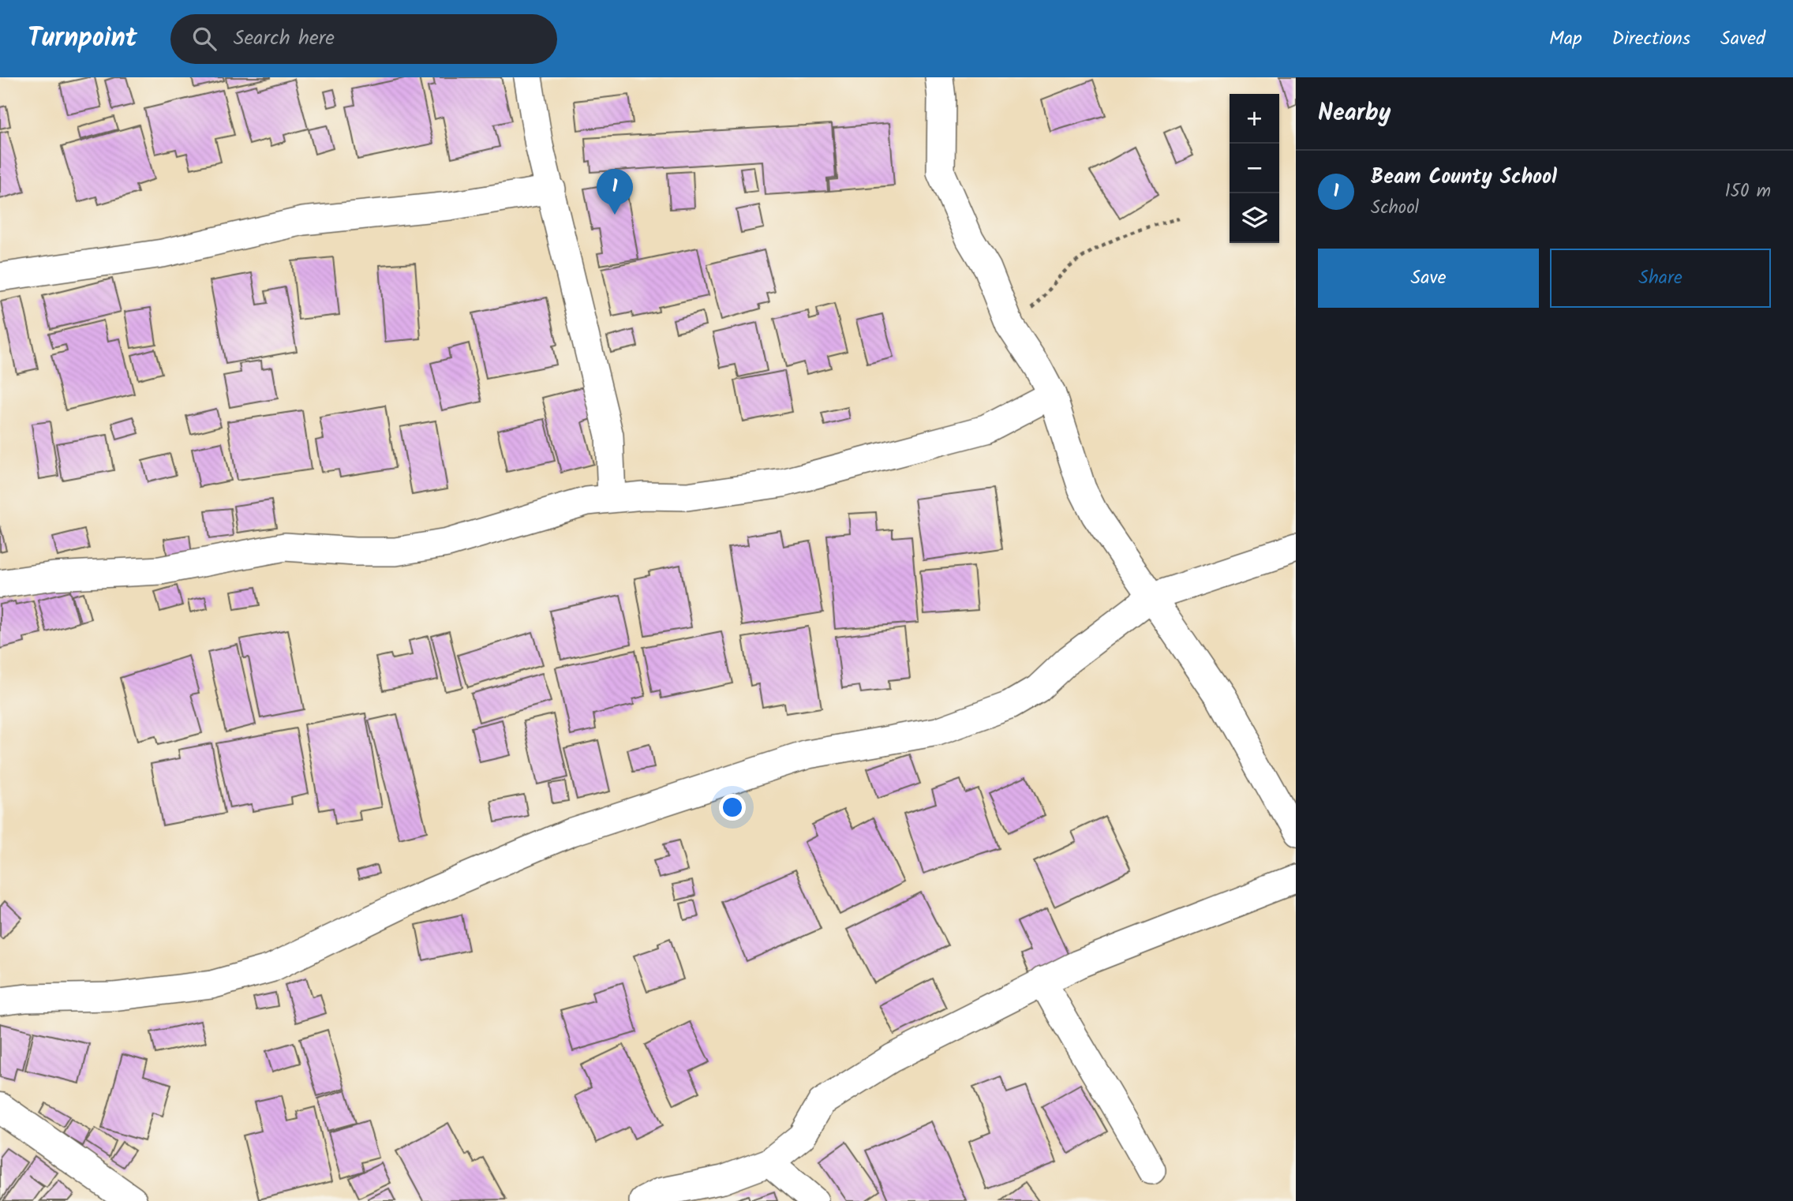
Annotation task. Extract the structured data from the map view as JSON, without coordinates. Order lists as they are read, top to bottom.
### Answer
{
  "page": {
    "header": "Turnpoint",
    "search": "Search here",
    "nav": ["Map", "Directions", "Saved"],
    "heading": "Nearby",
    "map_buttons": ["+", "−"],
    "list": [
      {
        "mark": "1",
        "name": "Beam County School",
        "note": "School",
        "value": "150 m"
      }
    ],
    "pins": "1",
    "buttons": ["Save", "Share"]
  }
}
